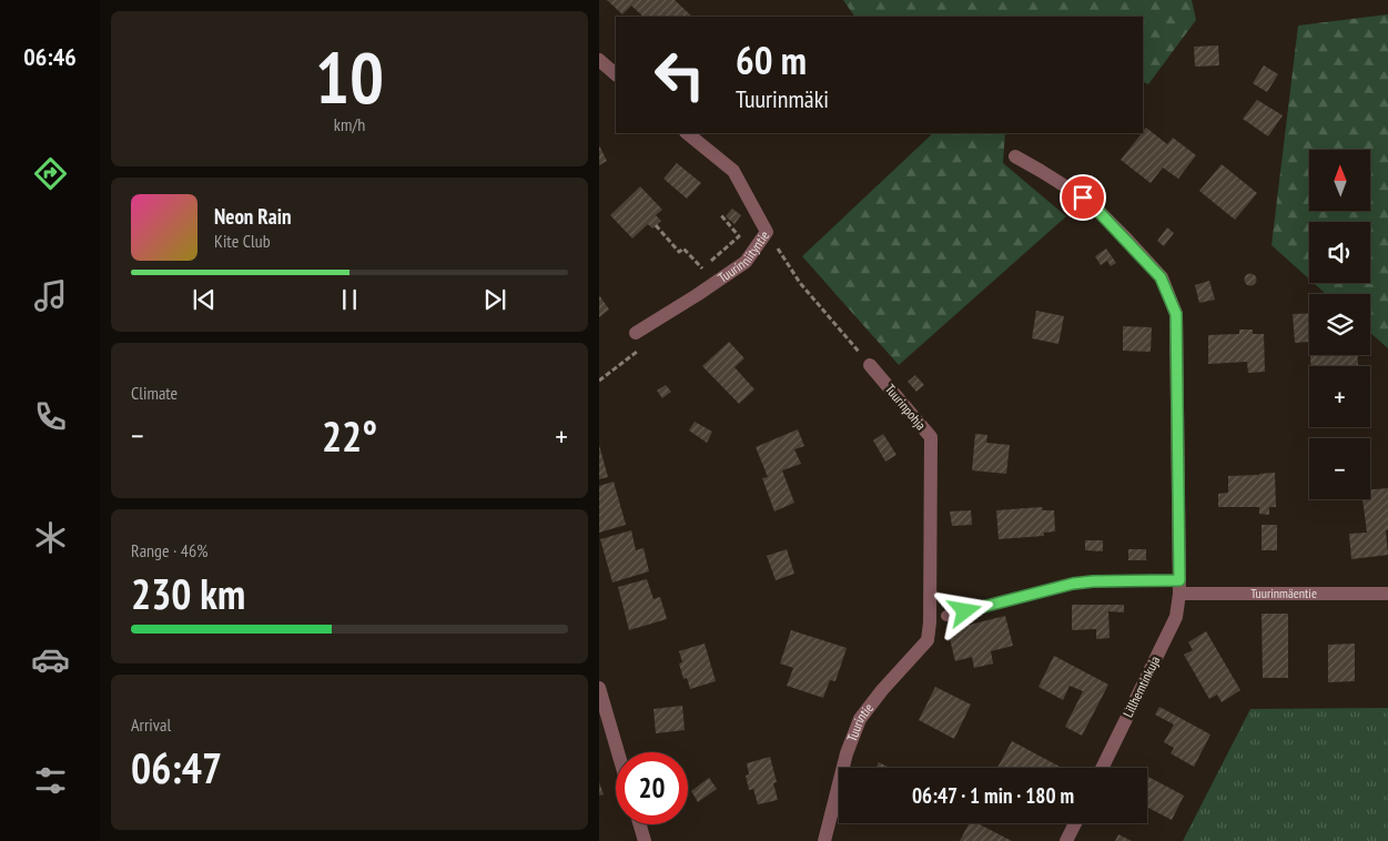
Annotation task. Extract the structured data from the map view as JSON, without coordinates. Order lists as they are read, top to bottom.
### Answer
{
  "streets": {
    "street": [
      "Tuurinniityntie",
      "Tuurinpohja",
      "Tuurinmäentie",
      "Lillhemtinkuja",
      "Tuurintie"
    ]
  },
  "crossings": [
    ["Tuurinpohja", "Tuurintie"],
    ["Tuurinmäentie", "Lillhemtinkuja"]
  ],
  "north": "top",
  "page": {
    "tabs": "06:46",
    "tile": [
      ["10", "km/h"],
      "Climate",
      ["Range · 46%", "230 km"],
      ["Arrival", "06:47"]
    ],
    "turn": ["60 m", "Tuurinmäki"],
    "map_buttons": ["+", "−"],
    "song": ["Neon Rain", "Kite Club"],
    "heat": ["−", "22°", "+"],
    "limit": "20",
    "trip": "06:47 · 1 min · 180 m"
  }
}
